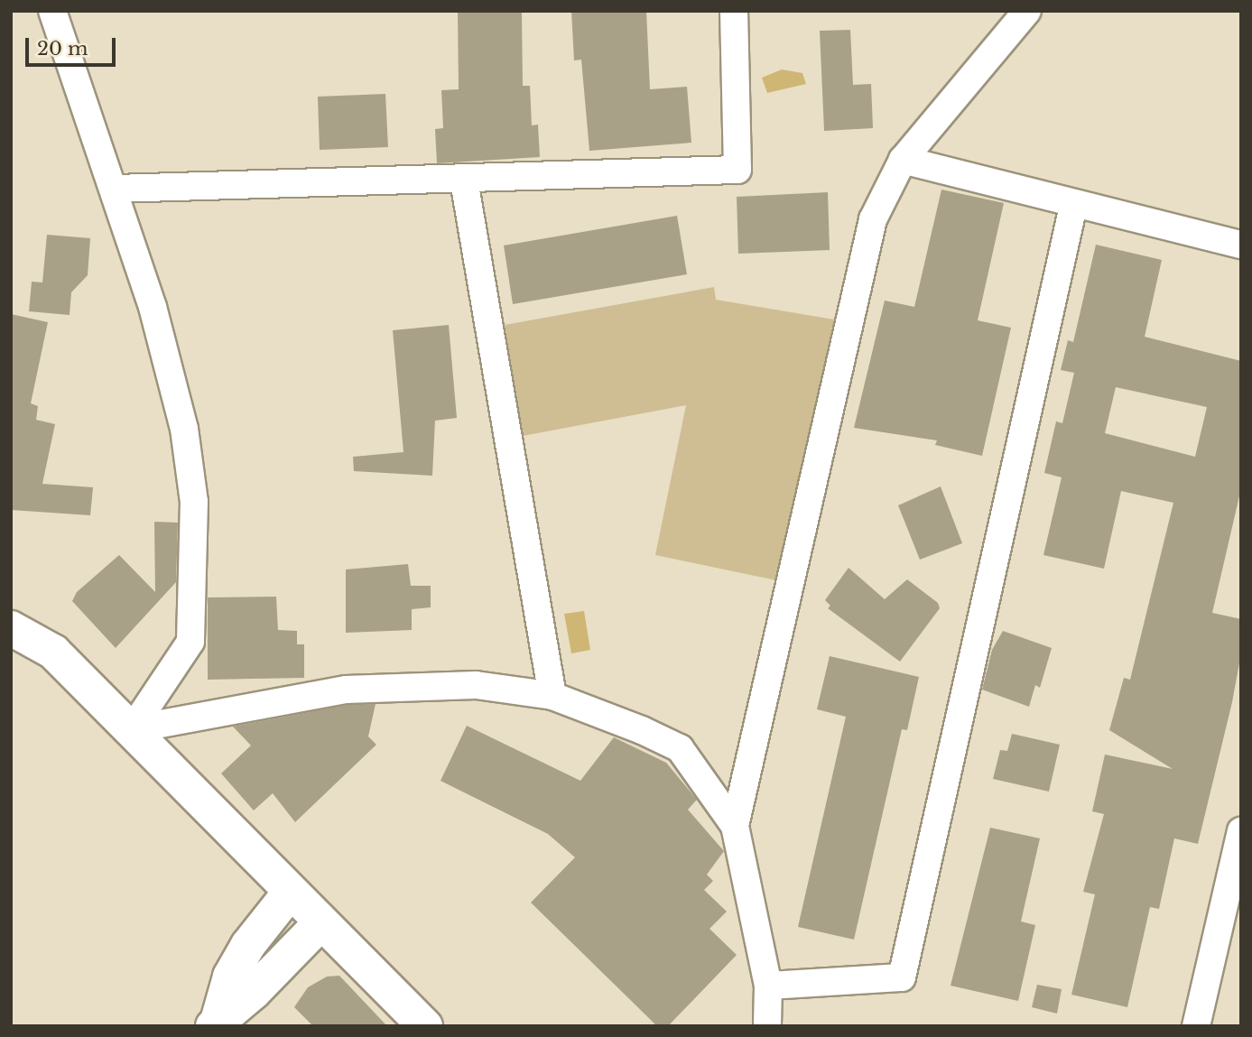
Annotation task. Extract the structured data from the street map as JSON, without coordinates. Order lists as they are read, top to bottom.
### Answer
{
  "scale_bar": "20 m"
}
